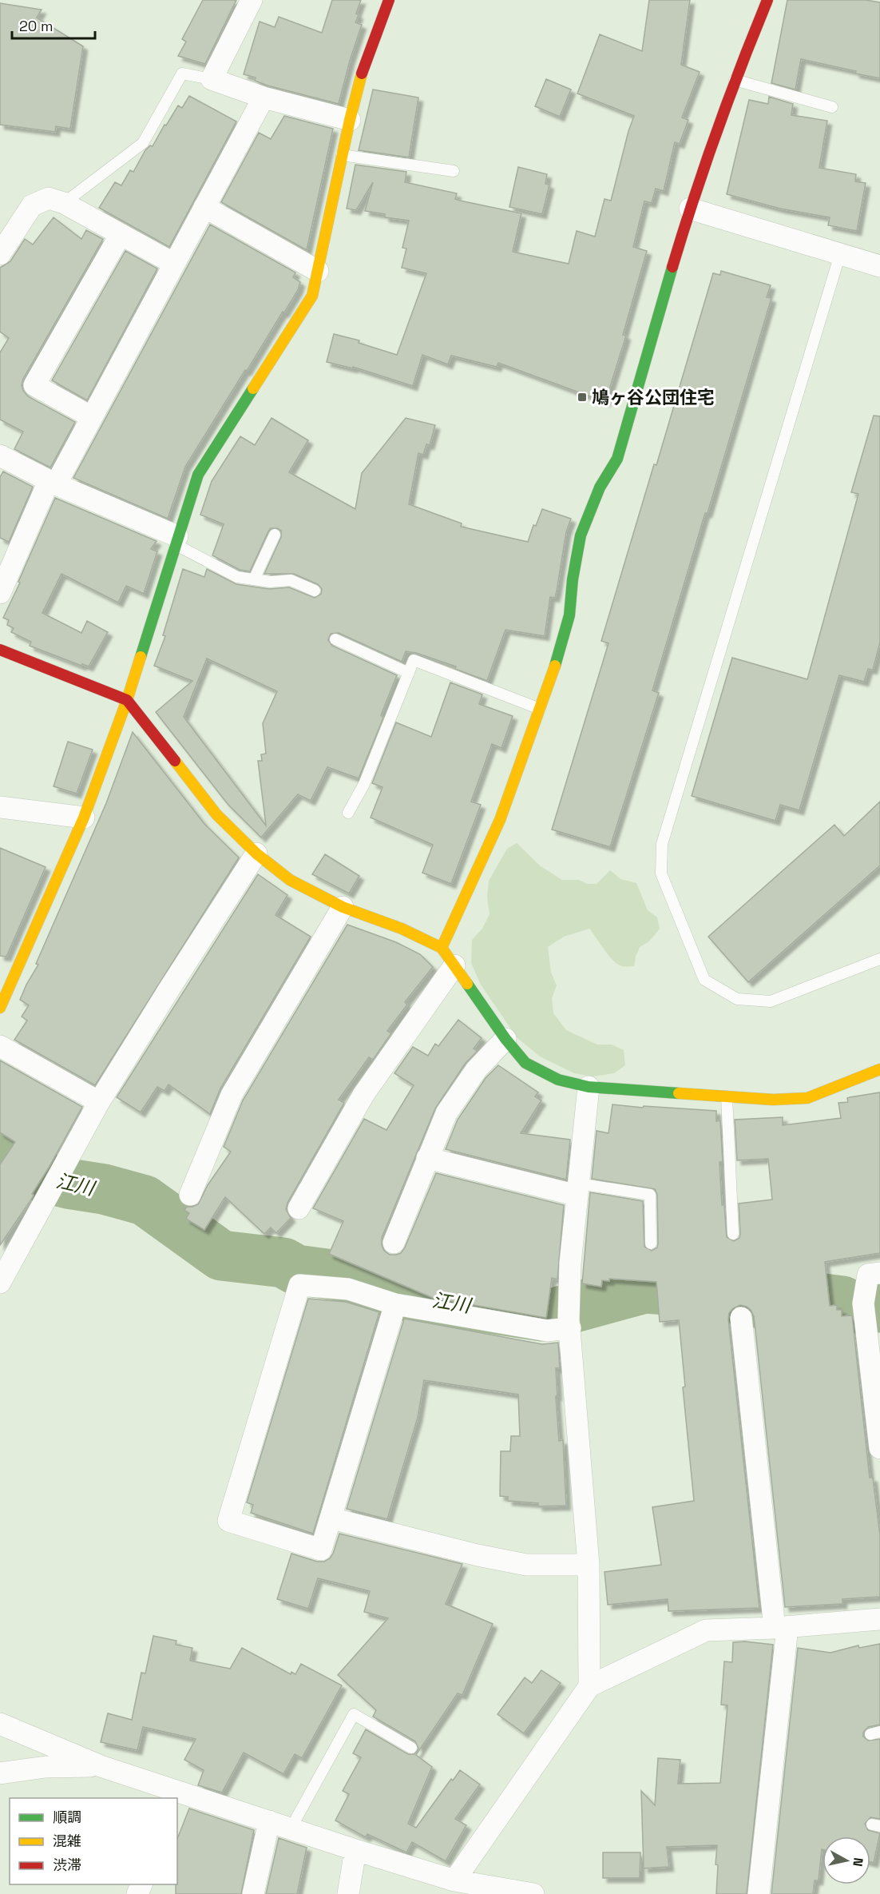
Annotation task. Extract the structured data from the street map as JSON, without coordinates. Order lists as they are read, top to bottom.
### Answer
{
  "water": ["江川"],
  "places": {
    "transit": ["鳩ヶ谷公団住宅"]
  },
  "legend": ["順調", "混雑", "渋滞"],
  "scale_bar": "20 m",
  "north": "right"
}
